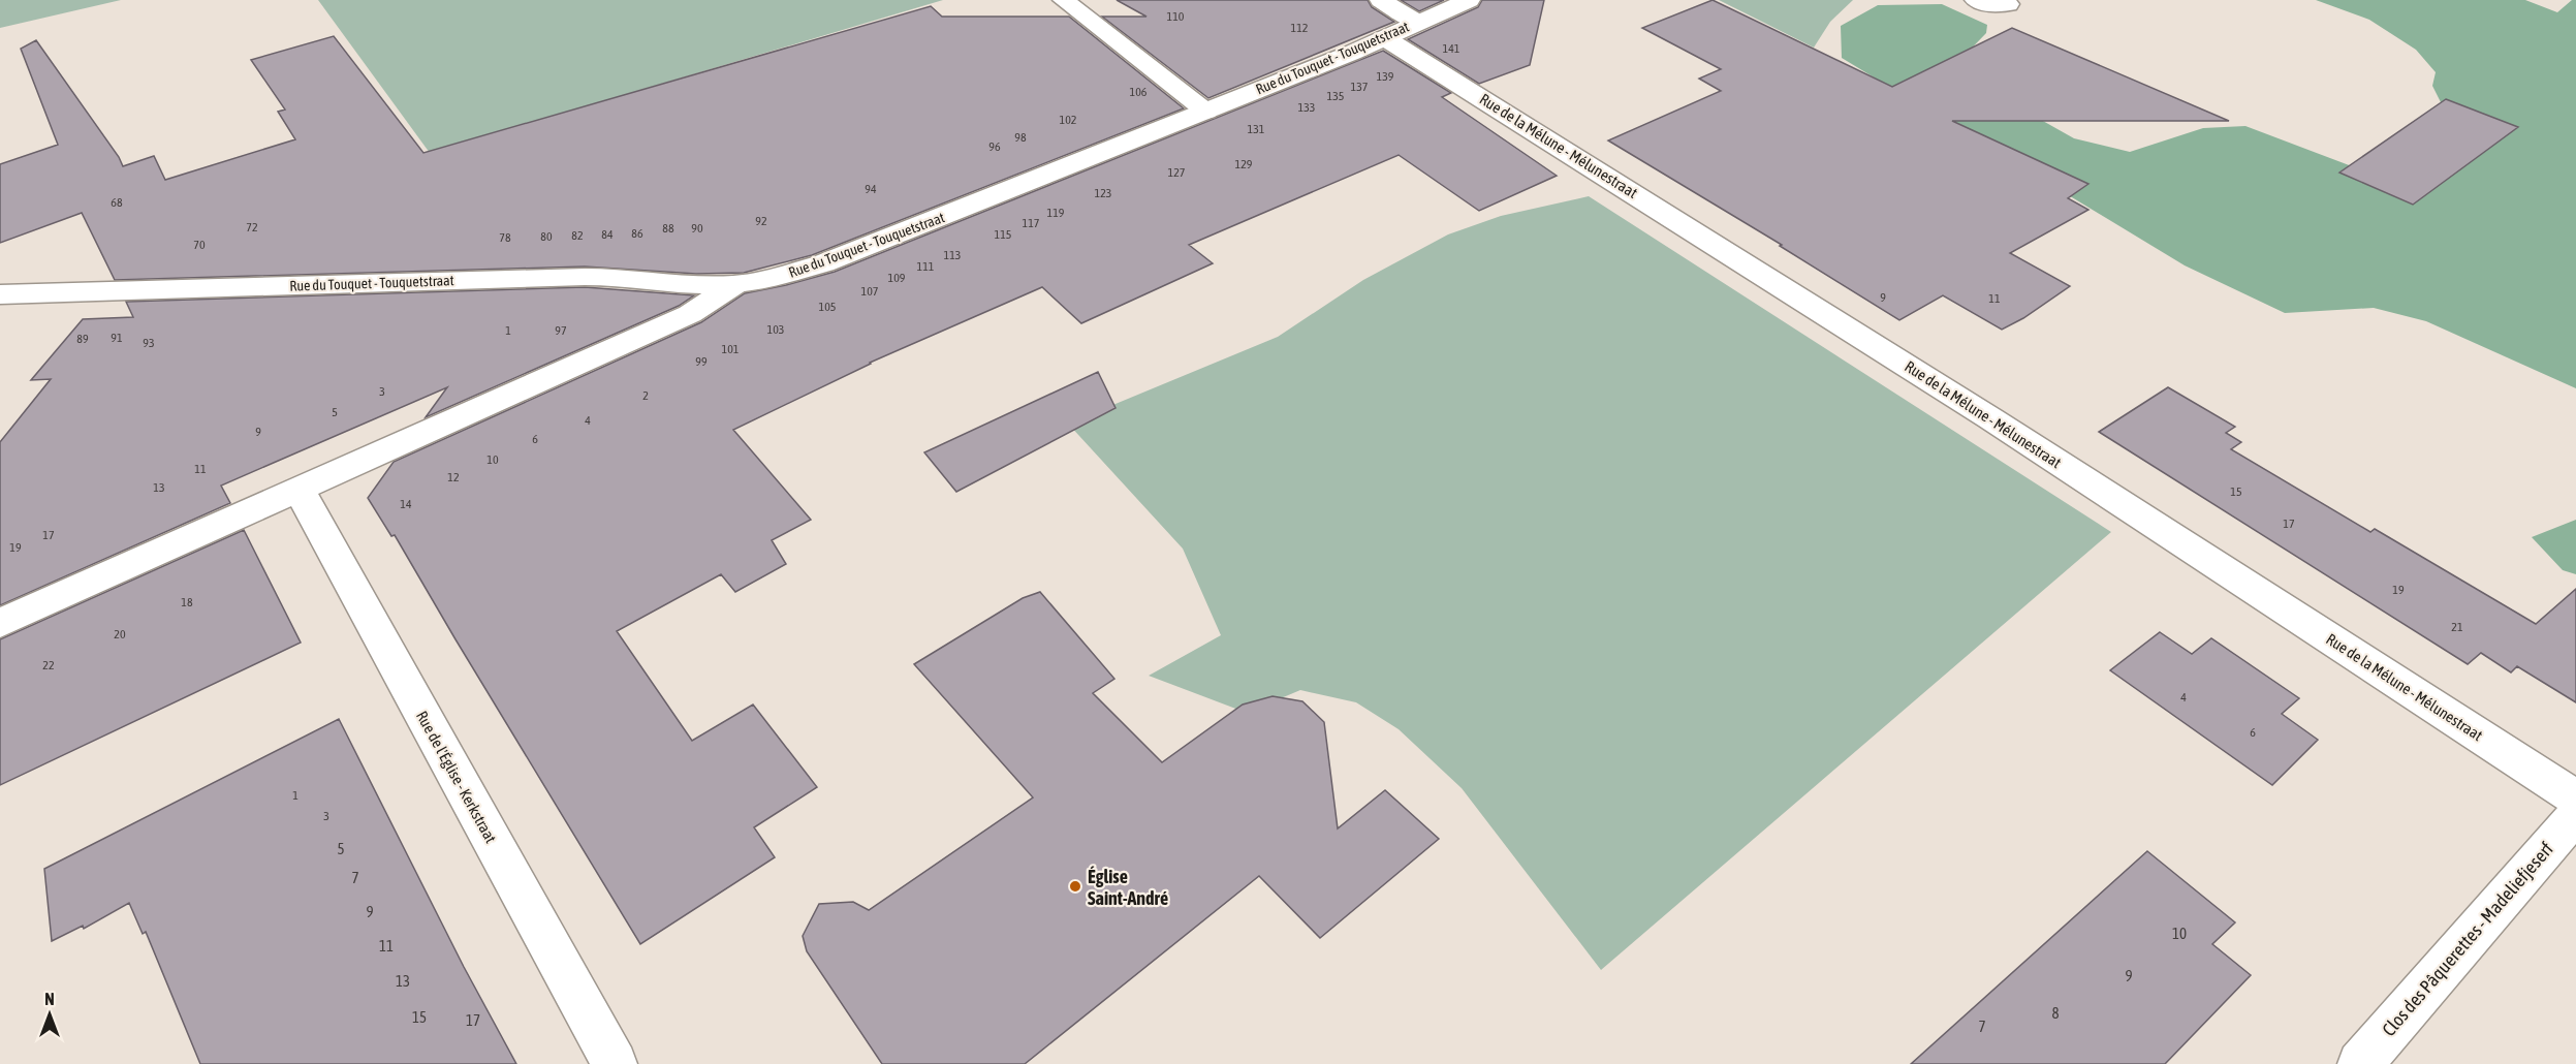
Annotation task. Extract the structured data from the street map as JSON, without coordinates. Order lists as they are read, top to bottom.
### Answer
{
  "streets": {
    "street": [
      "Rue du Touquet - Touquetstraat",
      "Rue de la Mélune - Mélunestraat",
      "Rue de l'Église - Kerkstraat",
      "Clos des Pâquerettes - Madeliefjeserf"
    ]
  },
  "crossings": [
    ["Rue du Touquet - Touquetstraat", "Rue de la Mélune - Mélunestraat"]
  ],
  "places": ["Église Saint-André"],
  "house_numbers": [
    "110",
    "112",
    "141",
    "139",
    "137",
    "106",
    "135",
    "133",
    "102",
    "131",
    "98",
    "96",
    "129",
    "127",
    "94",
    "123",
    "68",
    "119",
    "92",
    "117",
    "72",
    "88",
    "90",
    "86",
    "84",
    "115",
    "82",
    "80",
    "78",
    "70",
    "113",
    "111",
    "109",
    "107",
    "9",
    "11",
    "105",
    "103",
    "1",
    "97",
    "91",
    "89",
    "93",
    "101",
    "99",
    "3",
    "2",
    "5",
    "4",
    "9",
    "6",
    "10",
    "11",
    "12",
    "13",
    "15",
    "14",
    "17",
    "17",
    "19",
    "19",
    "18",
    "21",
    "20",
    "22",
    "4",
    "6",
    "1",
    "3",
    "5",
    "7",
    "9",
    "10",
    "11",
    "9",
    "13",
    "8",
    "15",
    "17",
    "7"
  ],
  "north": "top"
}
